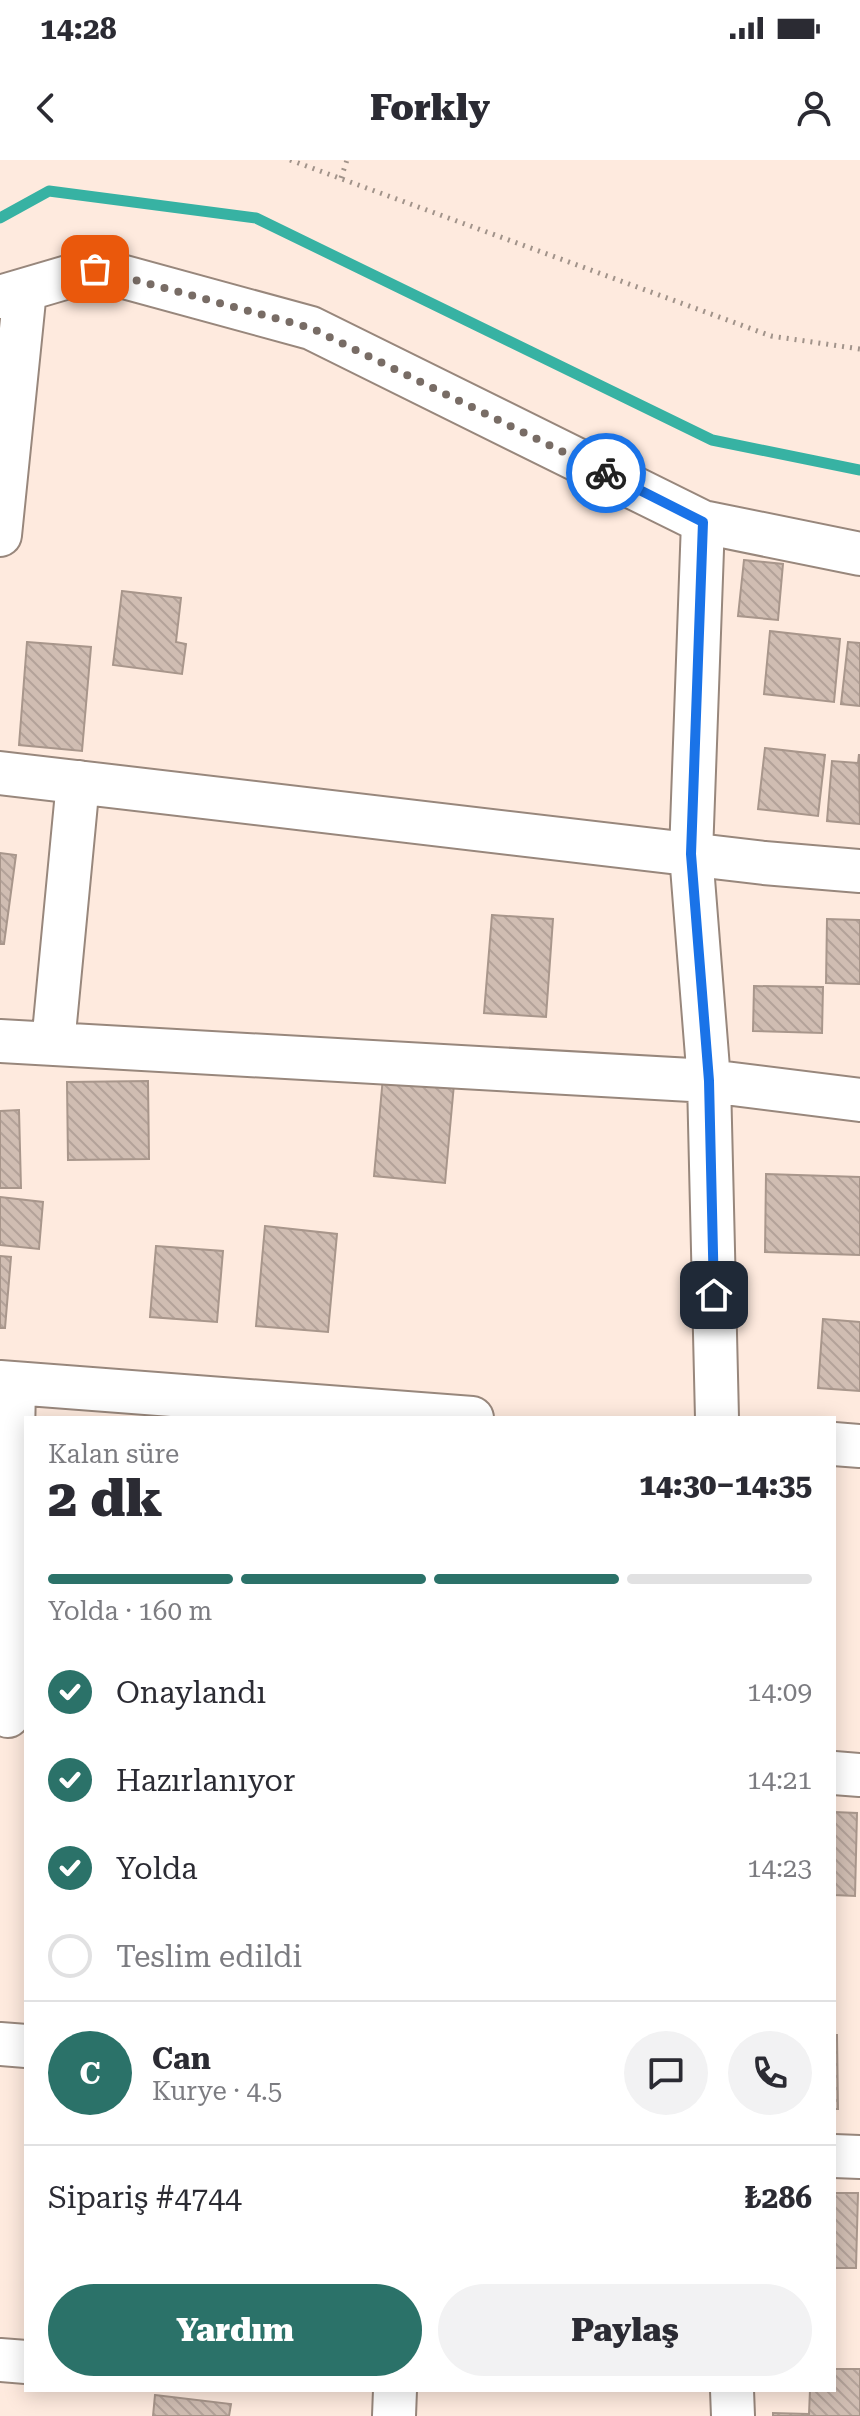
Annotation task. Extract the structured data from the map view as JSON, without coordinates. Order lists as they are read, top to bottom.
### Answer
{
  "page": {
    "status": "14:28",
    "header": "Forkly",
    "heading": ["2 dk", "Kalan süre", "14:30–14:35"],
    "panel": [
      "Can",
      "Kurye · 4.5",
      "Sipariş #4744",
      "₺286"
    ],
    "bar": "Yolda · 160 m",
    "list": [
      ["Onaylandı", "14:09"],
      ["Hazırlanıyor", "14:21"],
      ["Yolda", "14:23"],
      "Teslim edildi"
    ],
    "round": "C",
    "buttons": ["Yardım", "Paylaş"]
  }
}
